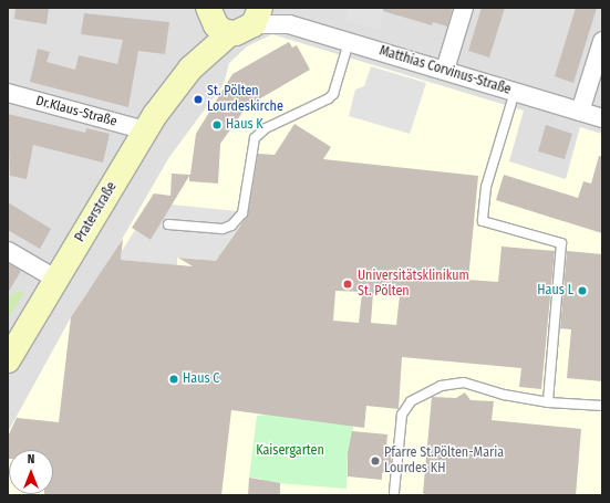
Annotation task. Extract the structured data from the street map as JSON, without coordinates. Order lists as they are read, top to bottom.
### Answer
{
  "streets": {
    "main road": ["Praterstraße"],
    "street": ["Matthias Corvinus-Straße", "Dr.Klaus-Straße"]
  },
  "crossings": [
    ["Dr.Klaus-Straße", "Praterstraße"]
  ],
  "parks": ["Kaisergarten"],
  "places": [
    "St. Pölten Lourdeskirche",
    "Haus K",
    "Universitätsklinikum St. Pölten",
    "Haus L",
    "Haus C",
    "Pfarre St.Pölten-Maria Lourdes KH"
  ],
  "north": "top"
}
